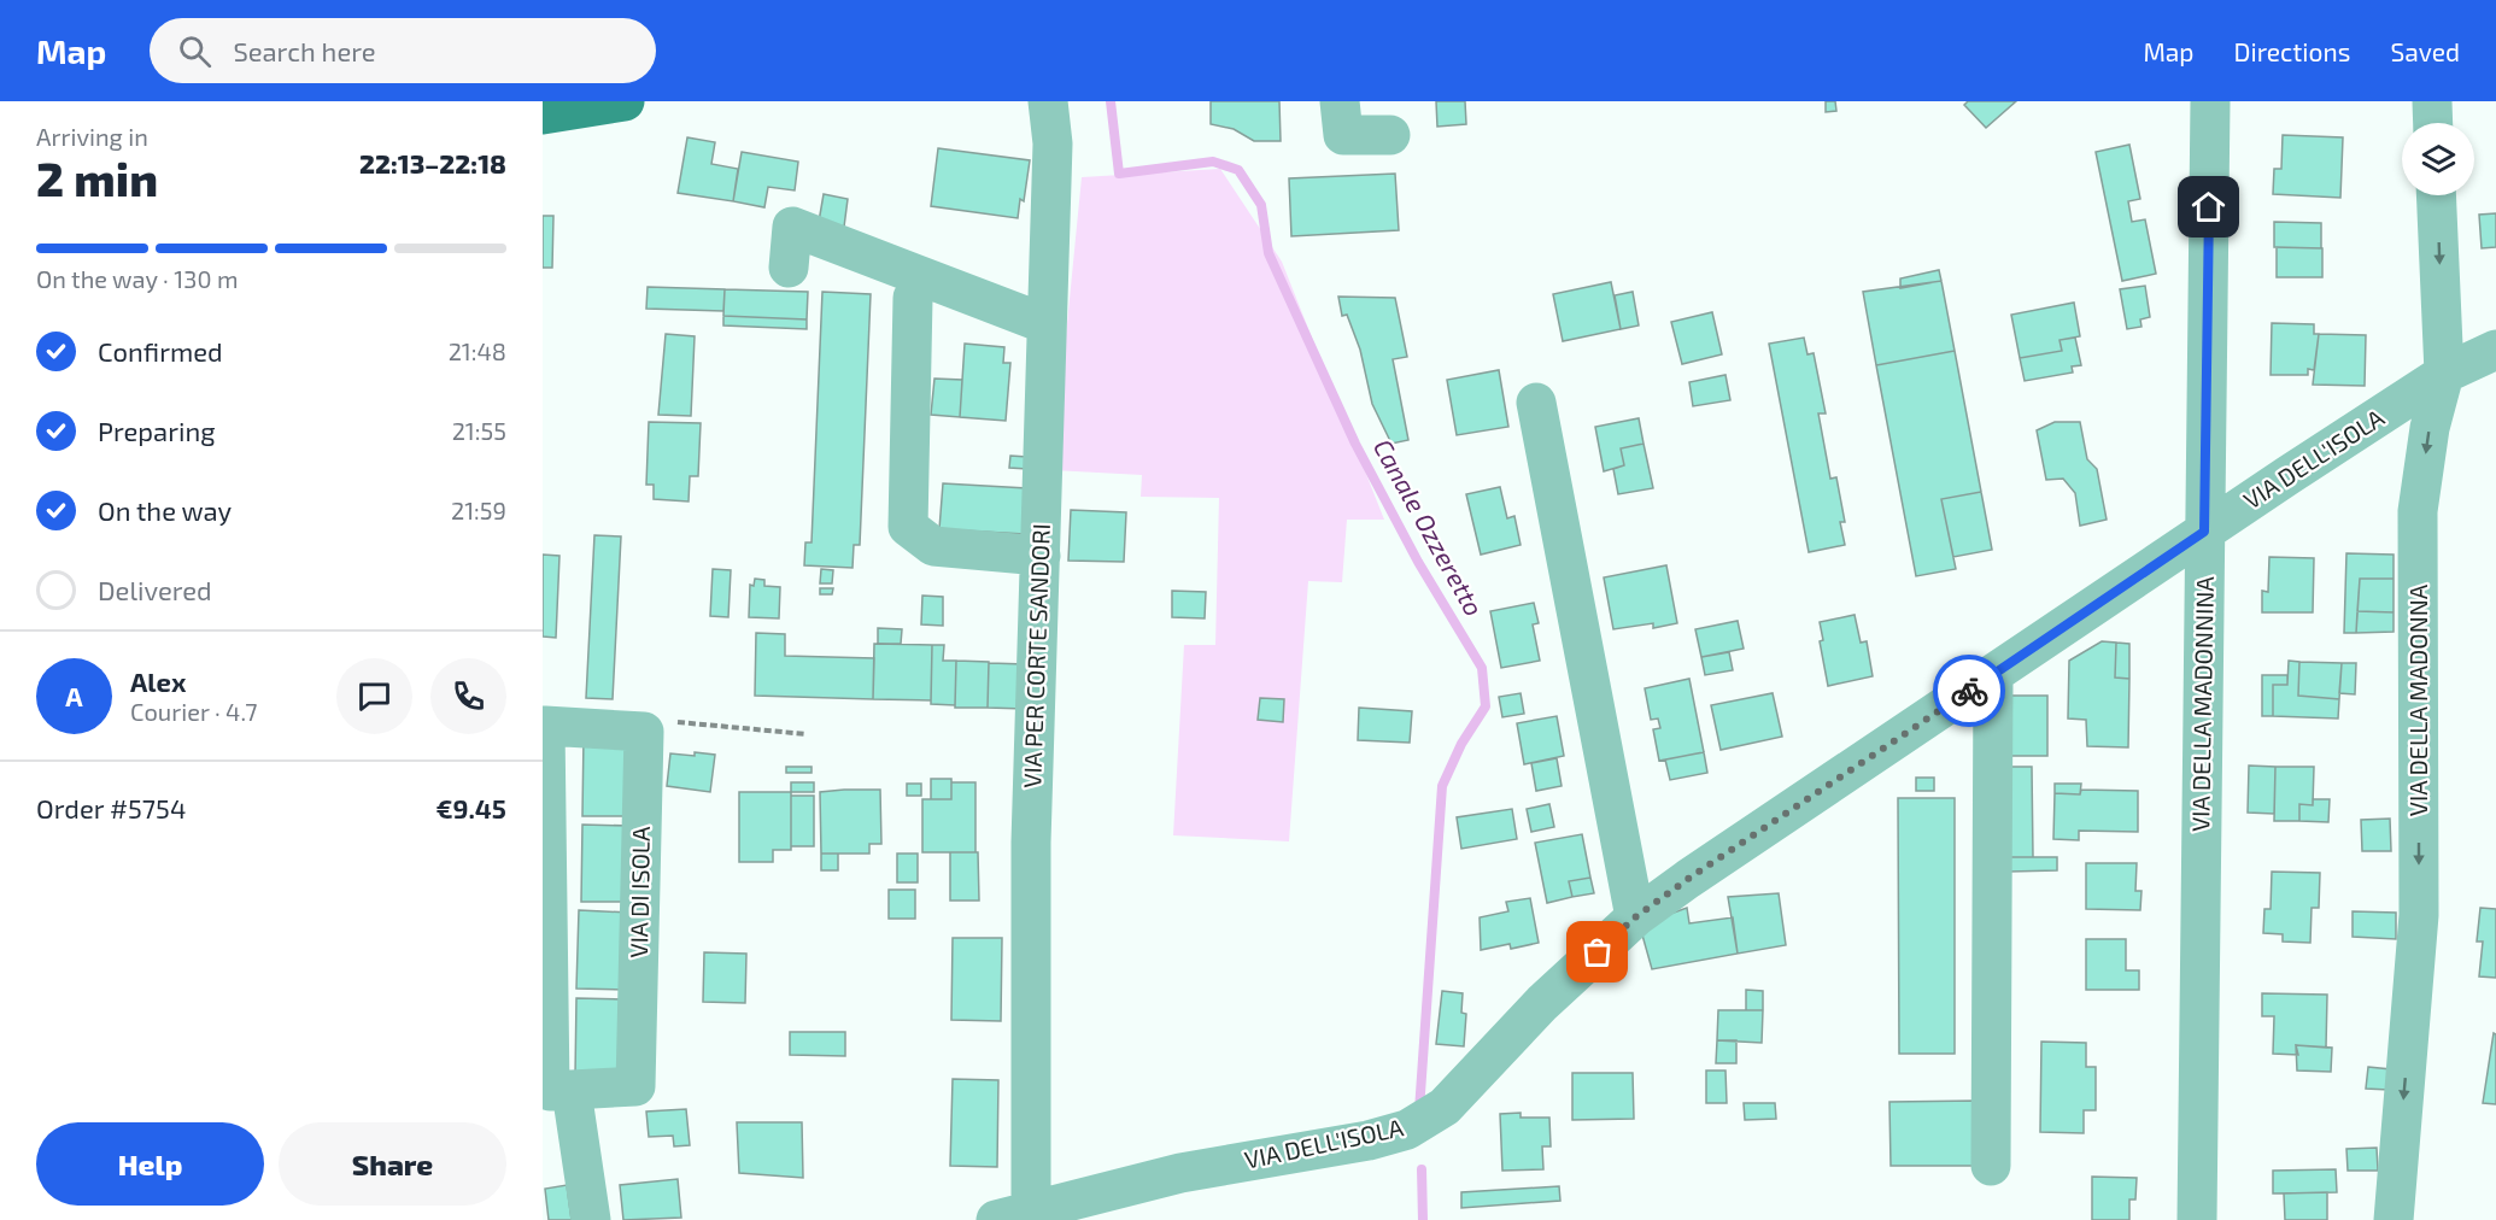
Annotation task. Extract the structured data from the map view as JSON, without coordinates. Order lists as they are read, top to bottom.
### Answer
{
  "streets": {
    "street": [
      "VIA DELL'ISOLA",
      "VIA PER CORTE SANDORI",
      "VIA DELLA MADONNA",
      "VIA DELLA MADONNINA",
      "VIA DI ISOLA"
    ]
  },
  "crossings": [
    ["VIA DELL'ISOLA", "VIA PER CORTE SANDORI"],
    ["VIA DELL'ISOLA", "VIA DELLA MADONNA"],
    ["VIA DELL'ISOLA", "VIA DELLA MADONNINA"]
  ],
  "one_way": ["VIA DELLA MADONNA"],
  "water": ["Canale Ozzeretto"],
  "page": {
    "header": "Map",
    "search": "Search here",
    "nav": ["Map", "Directions", "Saved"],
    "heading": ["2 min", "Arriving in", "22:13–22:18"],
    "panel": [
      "Alex",
      "Courier · 4.7",
      "Order #5754",
      "€9.45"
    ],
    "bar": "On the way · 130 m",
    "list": [
      ["Confirmed", "21:48"],
      ["Preparing", "21:55"],
      ["On the way", "21:59"],
      "Delivered"
    ],
    "round": "A",
    "buttons": ["Help", "Share"]
  }
}
